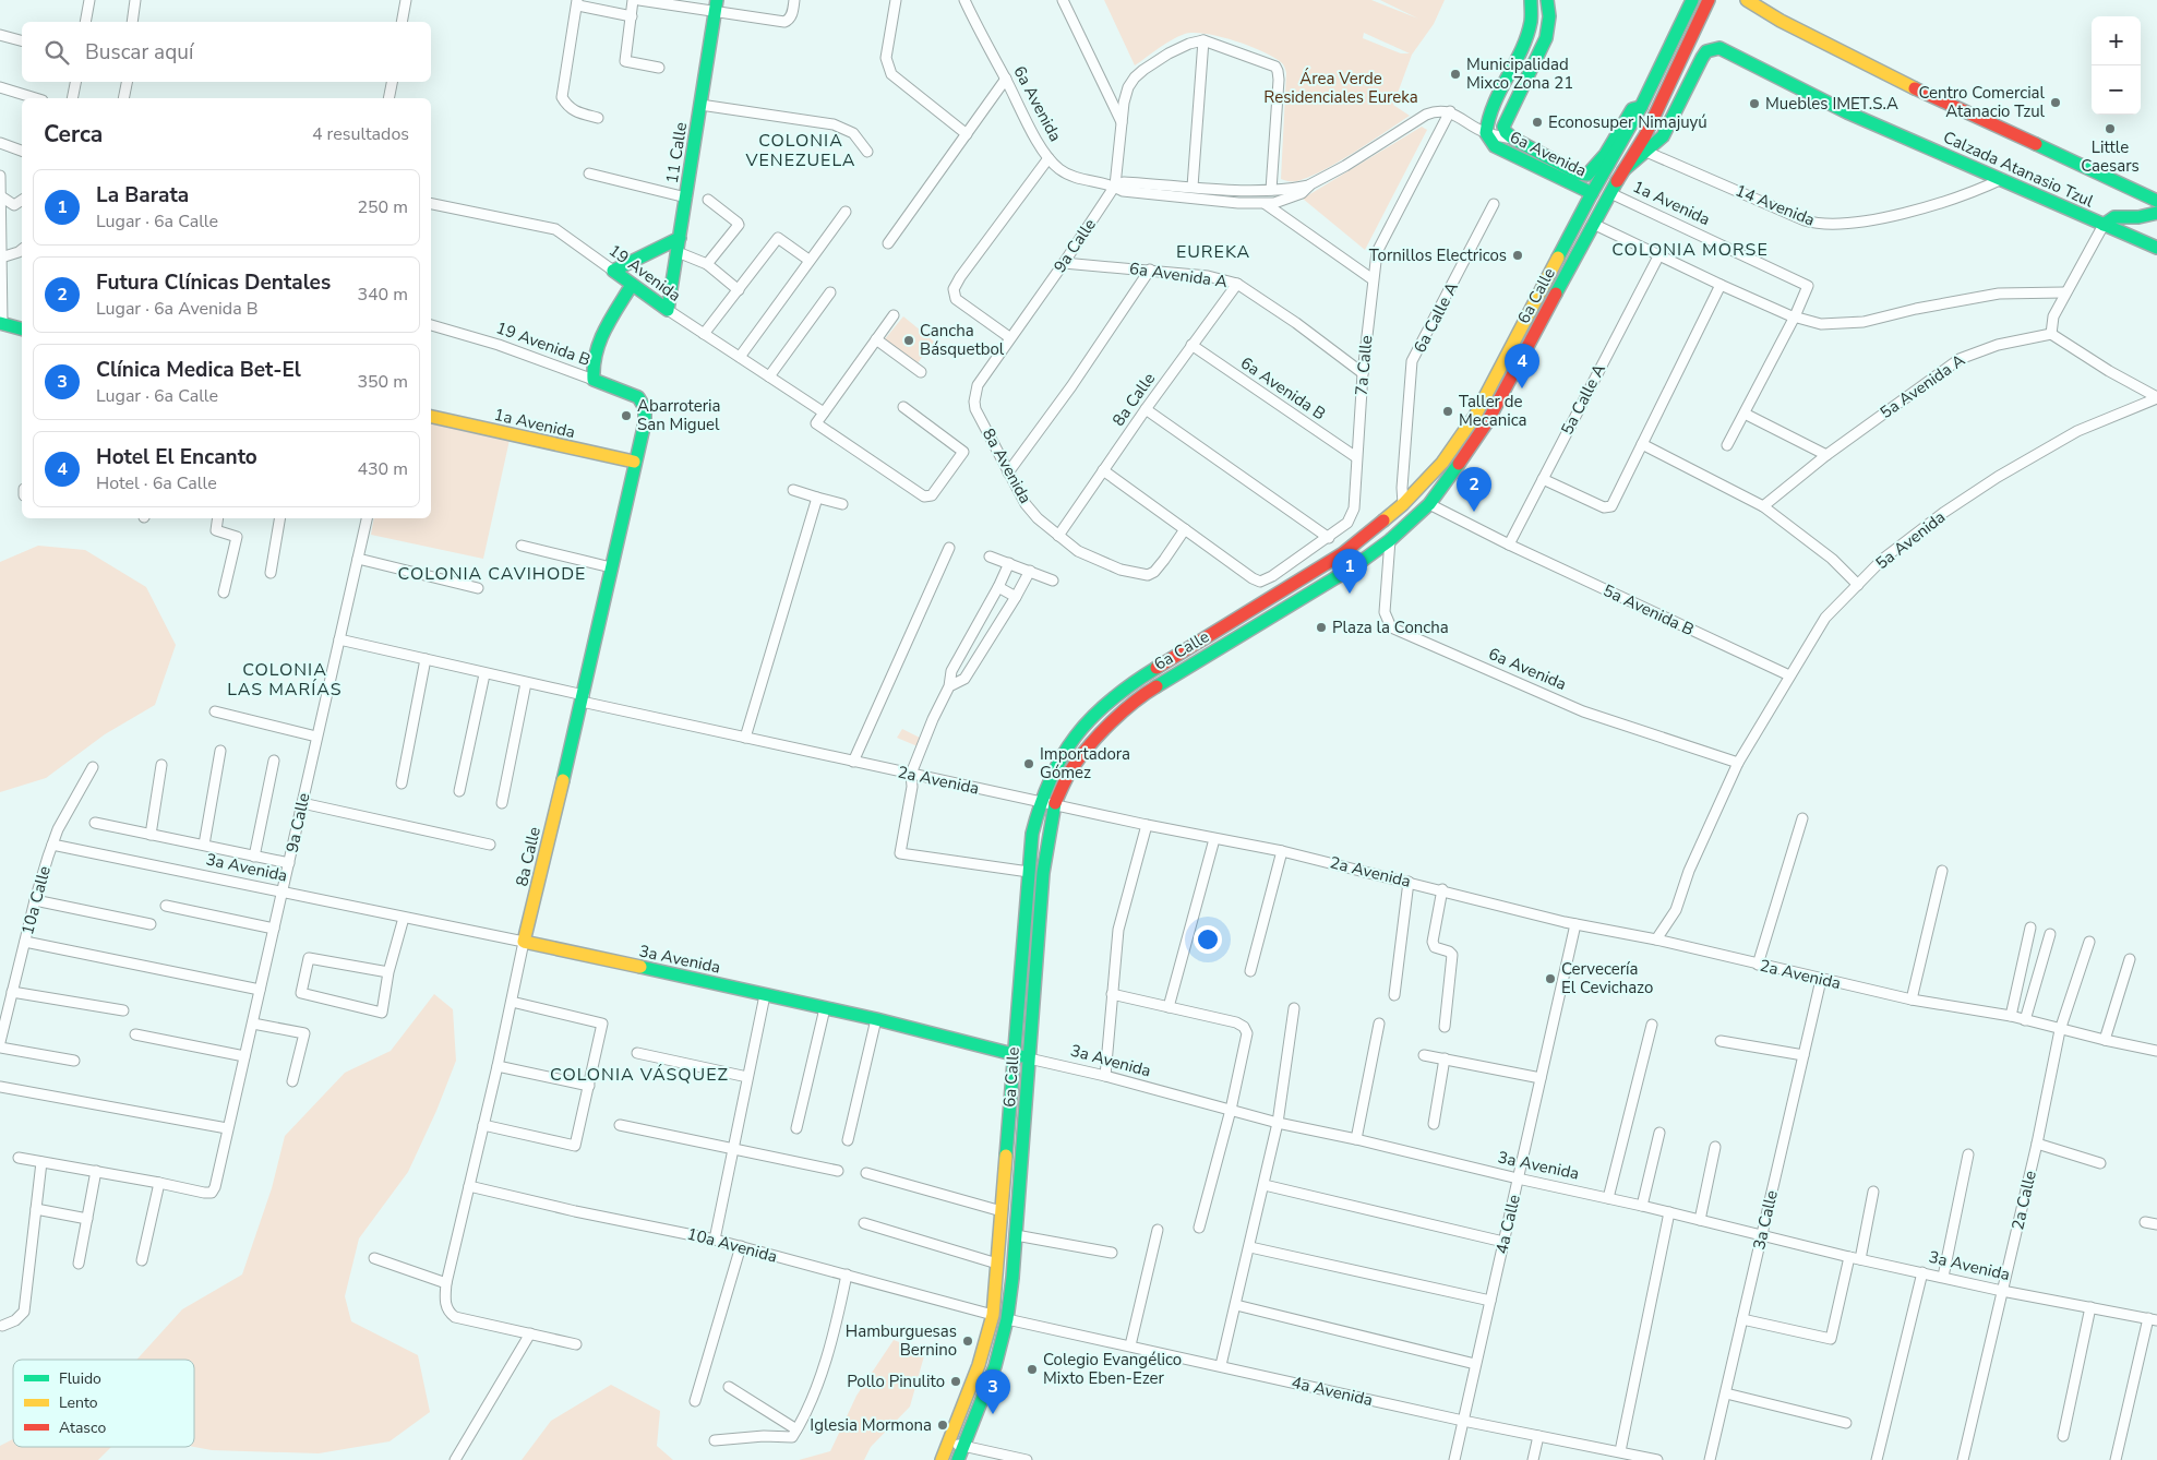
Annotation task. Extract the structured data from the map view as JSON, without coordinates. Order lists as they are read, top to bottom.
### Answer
{
  "streets": {
    "street": [
      "6a Avenida",
      "11 Calle",
      "Calzada Atanasio Tzul",
      "1a Avenida",
      "14 Avenida",
      "9a Calle",
      "19 Avenida",
      "6a Avenida A",
      "6a Calle",
      "6a Calle A",
      "19 Avenida B",
      "7a Calle",
      "5a Avenida A",
      "6a Avenida B",
      "8a Calle",
      "5a Calle A",
      "8a Avenida",
      "5a Avenida",
      "5a Avenida B",
      "2a Avenida",
      "3a Avenida",
      "10a Calle",
      "2a Calle",
      "3a Calle",
      "4a Calle",
      "10a Avenida",
      "4a Avenida"
    ]
  },
  "crossings": [
    ["6a Avenida", "9a Calle"],
    ["6a Avenida", "6a Calle"],
    ["6a Avenida", "5a Avenida"],
    ["11 Calle", "19 Avenida"],
    ["Calzada Atanasio Tzul", "14 Avenida"],
    ["1a Avenida", "6a Calle"],
    ["1a Avenida", "8a Calle"],
    ["9a Calle", "6a Avenida A"],
    ["9a Calle", "8a Avenida"],
    ["9a Calle", "2a Avenida"],
    ["9a Calle", "3a Avenida"],
    ["6a Avenida A", "7a Calle"],
    ["6a Avenida A", "8a Calle"],
    ["6a Calle", "6a Calle A"],
    ["6a Calle", "2a Avenida"],
    ["6a Calle", "3a Avenida"],
    ["6a Calle", "10a Avenida"],
    ["6a Calle", "4a Avenida"],
    ["19 Avenida B", "8a Calle"],
    ["7a Calle", "6a Avenida B"],
    ["7a Calle", "8a Avenida"],
    ["6a Avenida B", "8a Calle"],
    ["8a Calle", "8a Avenida"],
    ["8a Calle", "2a Avenida"],
    ["8a Calle", "3a Avenida"],
    ["8a Calle", "10a Avenida"],
    ["5a Calle A", "5a Avenida B"],
    ["5a Avenida", "5a Avenida B"],
    ["5a Avenida", "2a Avenida"],
    ["2a Avenida", "2a Calle"],
    ["2a Avenida", "3a Calle"],
    ["2a Avenida", "4a Calle"],
    ["3a Avenida", "10a Calle"],
    ["3a Avenida", "2a Calle"],
    ["3a Avenida", "3a Calle"],
    ["3a Avenida", "4a Calle"],
    ["4a Calle", "4a Avenida"]
  ],
  "districts": [
    "COLONIA VENEZUELA",
    "COLONIA MORSE",
    "EUREKA",
    "COLONIA CAVIHODE",
    "COLONIA LAS MARÍAS",
    "COLONIA VÁSQUEZ"
  ],
  "parks": ["Área Verde Residenciales Eureka"],
  "places": [
    "Municipalidad Mixco Zona 21",
    "Centro Comercial Atanacio Tzul",
    "Muebles IMET.S.A",
    "Econosuper Nimajuyú",
    "Little Caesars",
    "Tornillos Electricos",
    "Cancha Básquetbol",
    "Taller de Mecanica",
    "Abarroteria San Miguel",
    "Plaza la Concha",
    "Importadora Gómez",
    "Cervecería El Cevichazo",
    "Hamburguesas Bernino",
    "Colegio Evangélico Mixto Eben-Ezer",
    "Pollo Pinulito",
    "Iglesia Mormona"
  ],
  "legend": ["Fluido", "Lento", "Atasco"],
  "page": {
    "map_buttons": ["+", "−"],
    "search": "Buscar aquí",
    "heading": ["Cerca", "4 resultados"],
    "list": [
      {
        "mark": "1",
        "name": "La Barata",
        "note": "Lugar · 6a Calle",
        "value": "250 m"
      },
      {
        "mark": "2",
        "name": "Futura Clínicas Dentales",
        "note": "Lugar · 6a Avenida B",
        "value": "340 m"
      },
      {
        "mark": "3",
        "name": "Clínica Medica Bet-El",
        "note": "Lugar · 6a Calle",
        "value": "350 m"
      },
      {
        "mark": "4",
        "name": "Hotel El Encanto",
        "note": "Hotel · 6a Calle",
        "value": "430 m"
      }
    ],
    "pins": [
      "4",
      "2",
      "1",
      "3"
    ]
  }
}
